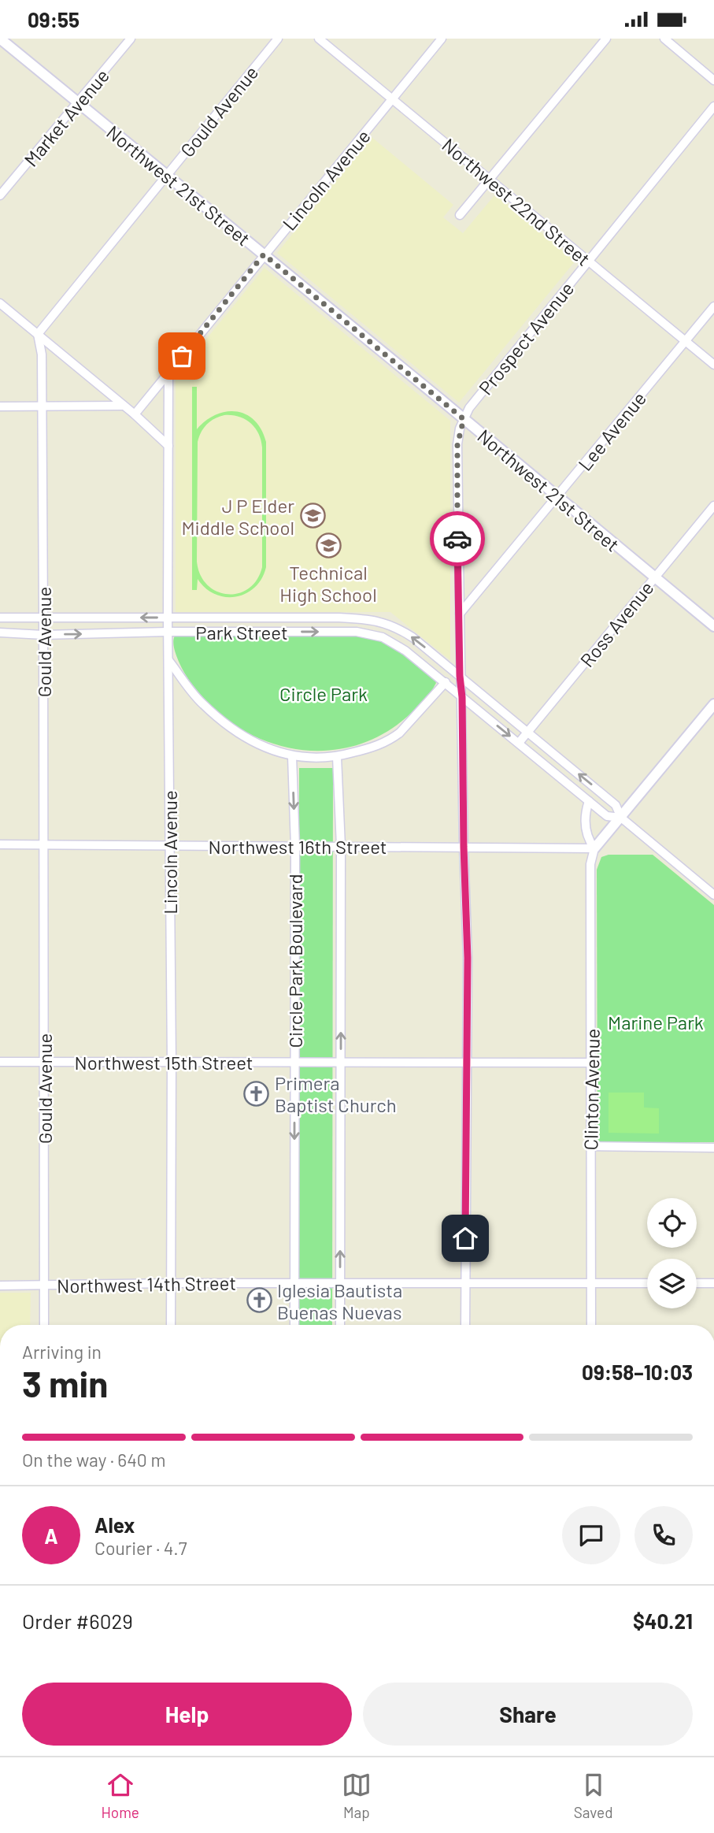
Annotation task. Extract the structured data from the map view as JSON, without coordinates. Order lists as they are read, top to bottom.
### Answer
{
  "streets": {
    "street": [
      "Gould Avenue",
      "Market Avenue",
      "Lincoln Avenue",
      "Northwest 21st Street",
      "Northwest 22nd Street",
      "Prospect Avenue",
      "Lee Avenue",
      "Ross Avenue",
      "Park Street",
      "Northwest 16th Street",
      "Circle Park Boulevard",
      "Northwest 15th Street",
      "Clinton Avenue",
      "Northwest 14th Street"
    ]
  },
  "crossings": [
    ["Gould Avenue", "Northwest 21st Street"],
    ["Gould Avenue", "Park Street"],
    ["Gould Avenue", "Northwest 16th Street"],
    ["Gould Avenue", "Northwest 15th Street"],
    ["Gould Avenue", "Northwest 14th Street"],
    ["Market Avenue", "Northwest 21st Street"],
    ["Lincoln Avenue", "Northwest 21st Street"],
    ["Lincoln Avenue", "Northwest 22nd Street"],
    ["Lincoln Avenue", "Park Street"],
    ["Lincoln Avenue", "Northwest 16th Street"],
    ["Lincoln Avenue", "Northwest 15th Street"],
    ["Lincoln Avenue", "Northwest 14th Street"],
    ["Northwest 21st Street", "Prospect Avenue"],
    ["Northwest 21st Street", "Lee Avenue"],
    ["Northwest 21st Street", "Ross Avenue"],
    ["Northwest 22nd Street", "Prospect Avenue"],
    ["Northwest 22nd Street", "Lee Avenue"],
    ["Prospect Avenue", "Lee Avenue"],
    ["Ross Avenue", "Park Street"],
    ["Park Street", "Clinton Avenue"],
    ["Northwest 16th Street", "Circle Park Boulevard"],
    ["Northwest 16th Street", "Clinton Avenue"],
    ["Circle Park Boulevard", "Northwest 15th Street"],
    ["Circle Park Boulevard", "Northwest 14th Street"],
    ["Northwest 15th Street", "Clinton Avenue"],
    ["Clinton Avenue", "Northwest 14th Street"]
  ],
  "parks": ["Circle Park", "Marine Park"],
  "places": {
    "school or university": ["J P Elder Middle School", "Technical High School"],
    "church": ["Primera Baptist Church", "Iglesia Bautista Buenas Nuevas"]
  },
  "page": {
    "status": "09:55",
    "heading": ["3 min", "Arriving in", "09:58–10:03"],
    "panel": [
      "Alex",
      "Courier · 4.7",
      "Order #6029",
      "$40.21"
    ],
    "bar": "On the way · 640 m",
    "round": "A",
    "buttons": ["Help", "Share"],
    "tabs": ["Home", "Map", "Saved"]
  }
}
